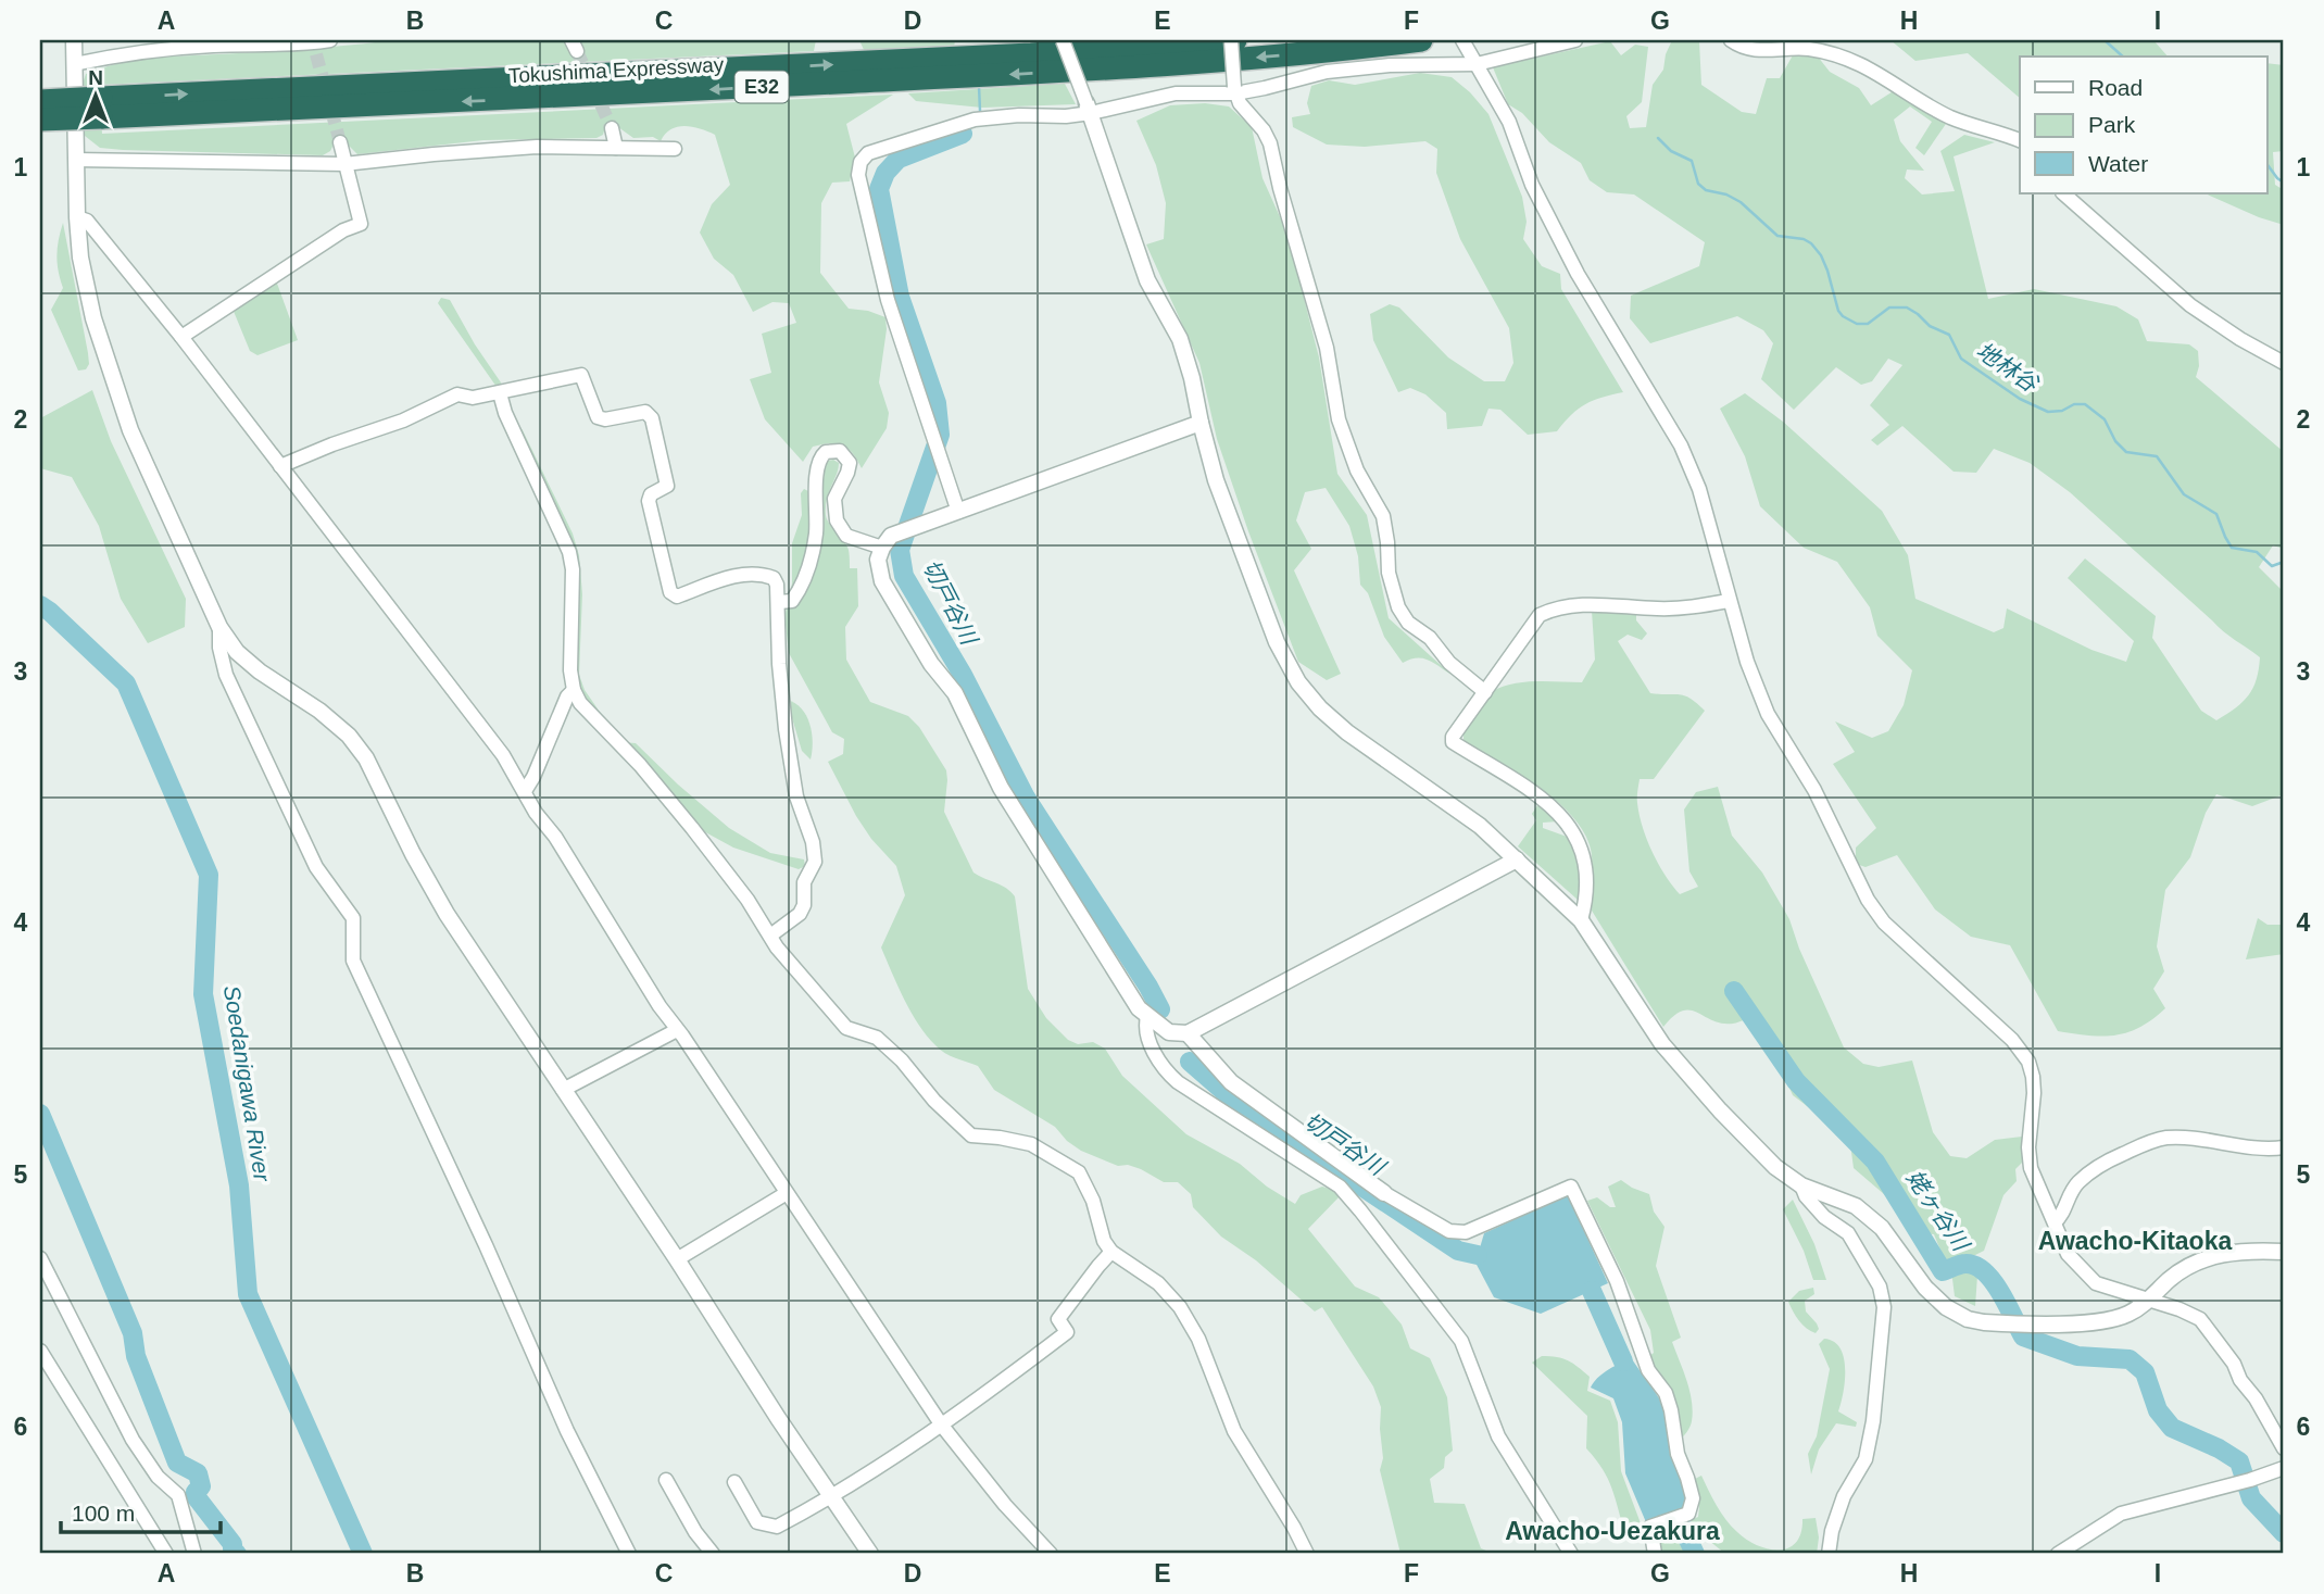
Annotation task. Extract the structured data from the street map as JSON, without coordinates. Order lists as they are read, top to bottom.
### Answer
{
  "streets": {
    "highway": ["Tokushima Expressway", "E32"]
  },
  "districts": ["Awacho-Kitaoka", "Awacho-Uezakura"],
  "water": [
    "地林谷",
    "切戸谷川",
    "Soedanigawa River",
    "姥ヶ谷川"
  ],
  "legend": ["Road", "Park", "Water"],
  "scale_bar": "100 m",
  "north": "top",
  "grid": {
    "columns": [
      "A",
      "B",
      "C",
      "D",
      "E",
      "F",
      "G",
      "H",
      "I"
    ],
    "rows": [
      "1",
      "2",
      "3",
      "4",
      "5",
      "6"
    ]
  }
}
